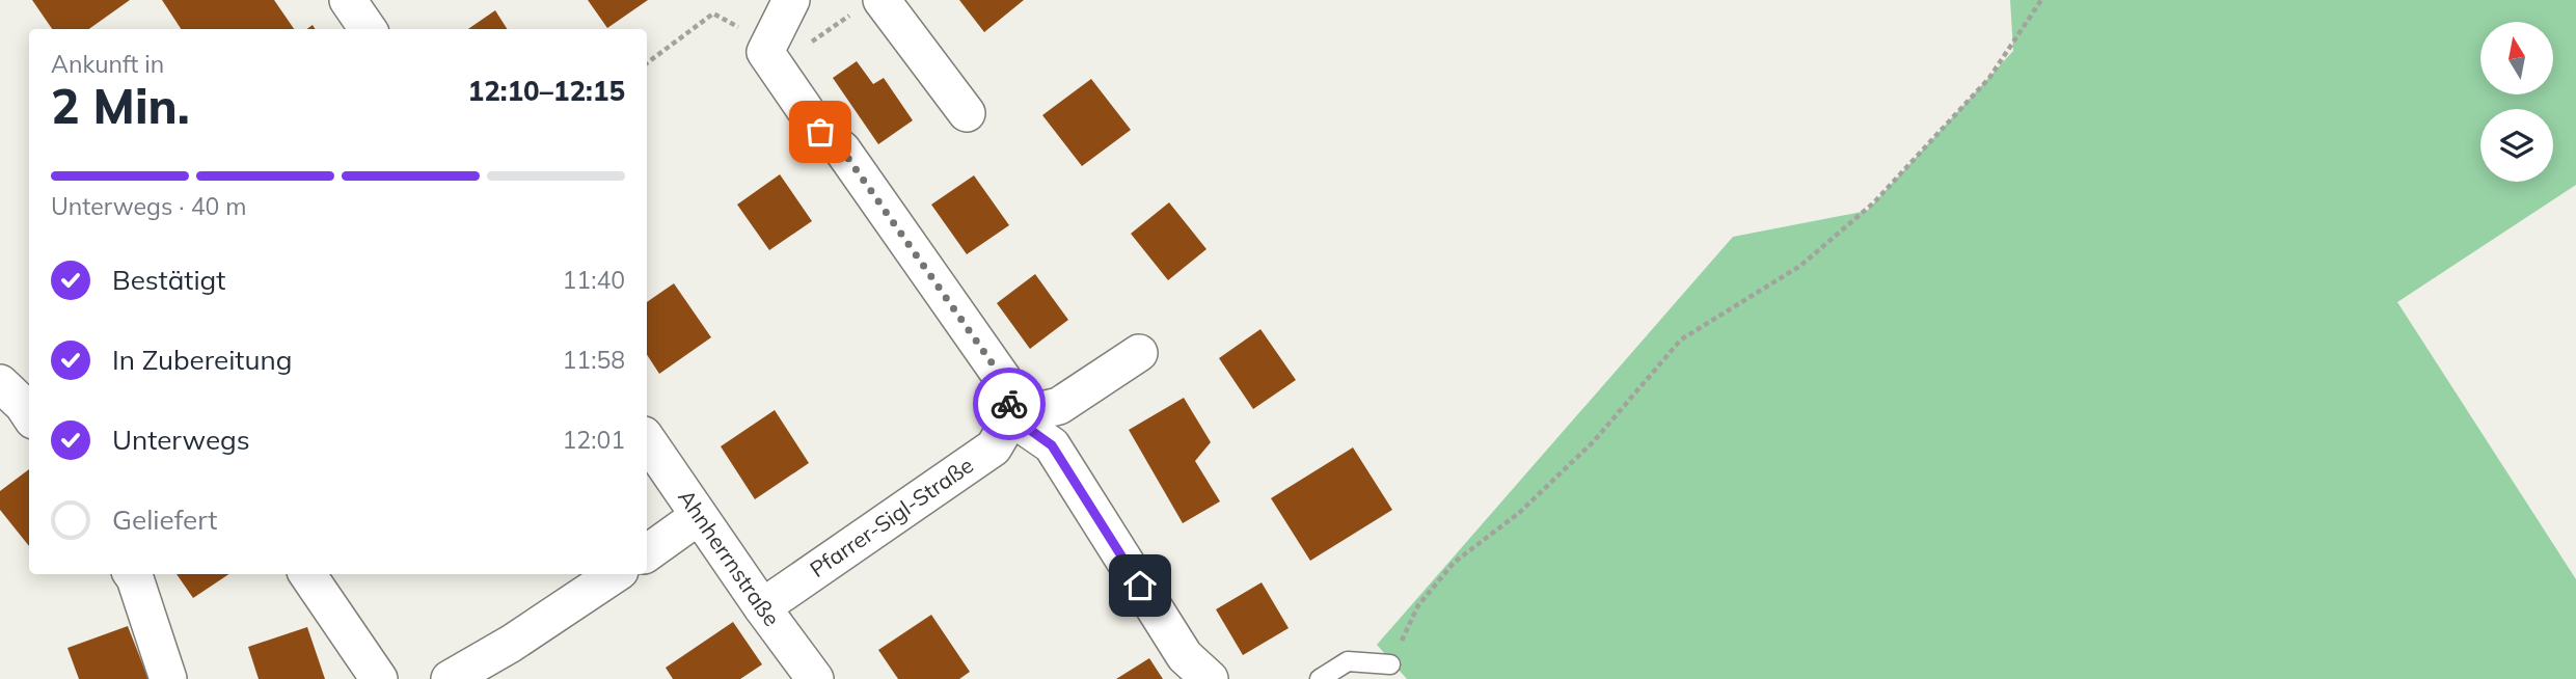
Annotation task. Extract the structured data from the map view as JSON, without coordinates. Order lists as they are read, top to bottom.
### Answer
{
  "streets": {
    "street": ["Pfarrer-Sigl-Straße", "Ahnherrnstraße"]
  },
  "crossings": [
    ["Pfarrer-Sigl-Straße", "Ahnherrnstraße"]
  ],
  "north": "top",
  "page": {
    "heading": ["2 Min.", "Ankunft in", "12:10–12:15"],
    "bar": "Unterwegs · 40 m",
    "list": [
      ["Bestätigt", "11:40"],
      ["In Zubereitung", "11:58"],
      ["Unterwegs", "12:01"],
      "Geliefert"
    ]
  }
}
